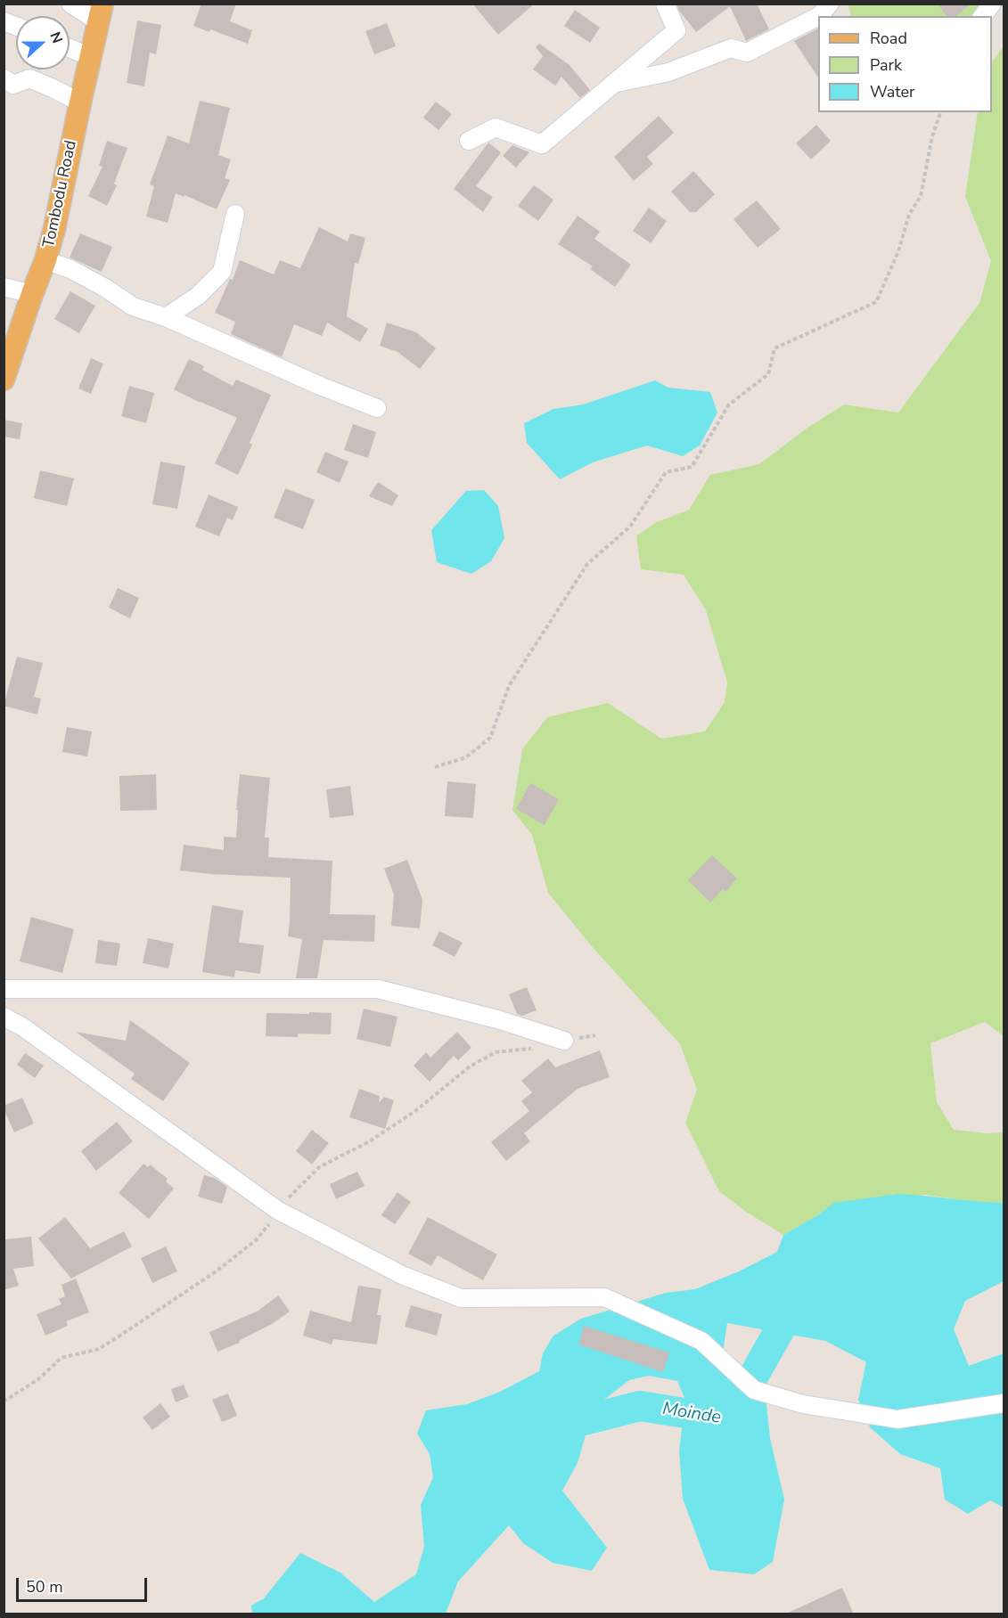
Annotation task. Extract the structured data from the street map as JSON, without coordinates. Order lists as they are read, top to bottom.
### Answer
{
  "streets": {
    "main road": ["Tombodu Road"]
  },
  "water": ["Moinde"],
  "legend": ["Road", "Park", "Water"],
  "scale_bar": "50 m",
  "north": "right"
}
